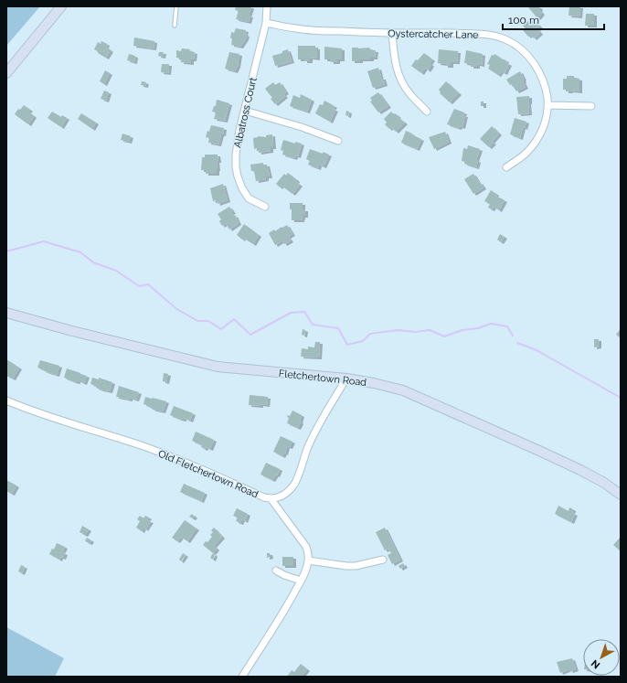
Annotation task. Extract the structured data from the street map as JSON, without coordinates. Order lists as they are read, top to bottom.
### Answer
{
  "streets": {
    "street": [
      "Oystercatcher Lane",
      "Albatross Court",
      "Fletchertown Road",
      "Old Fletchertown Road"
    ]
  },
  "crossings": [
    ["Oystercatcher Lane", "Albatross Court"],
    ["Fletchertown Road", "Old Fletchertown Road"]
  ],
  "scale_bar": "100 m",
  "north": "bottom left"
}
